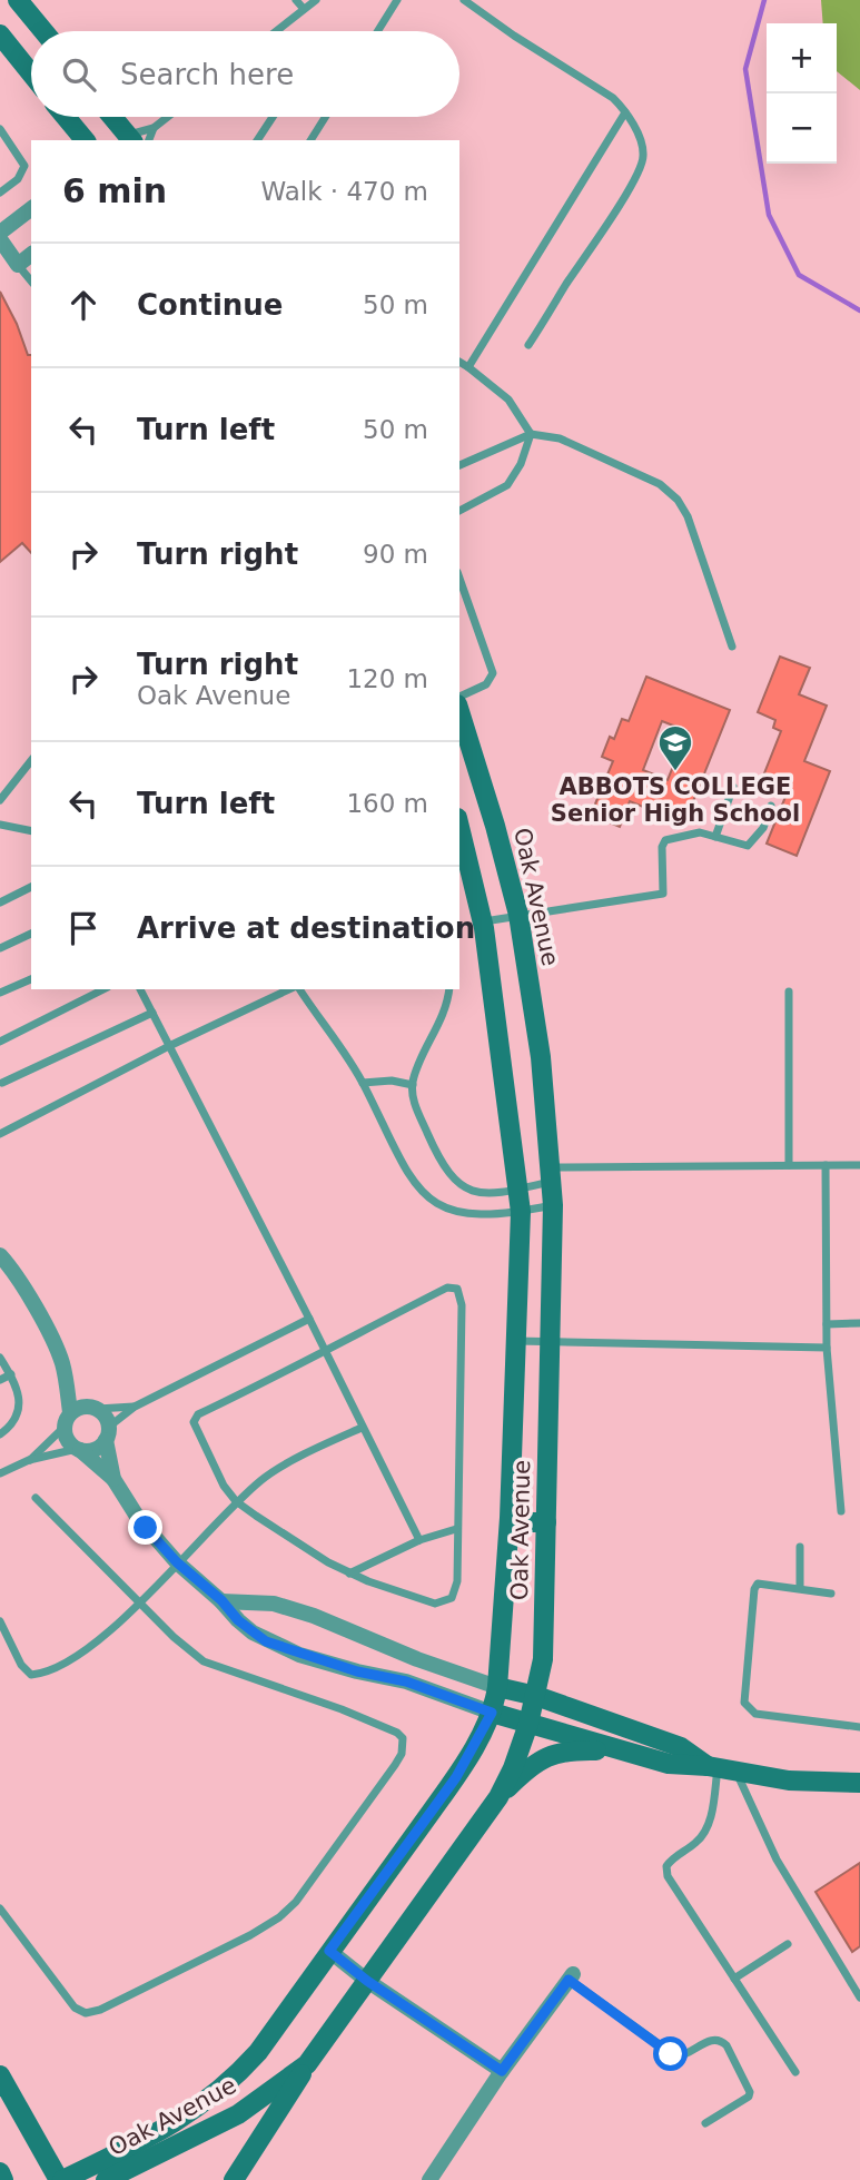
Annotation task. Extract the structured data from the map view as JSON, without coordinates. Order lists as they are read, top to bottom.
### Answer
{
  "streets": {
    "street": ["Oak Avenue"]
  },
  "places": {
    "school or university": ["ABBOTS COLLEGE Senior High School"]
  },
  "page": {
    "map_buttons": ["+", "−"],
    "search": "Search here",
    "heading": ["6 min", "Walk · 470 m"],
    "list": [
      ["Continue", "50 m"],
      ["Turn left", "50 m"],
      ["Turn right", "90 m"],
      ["Turn right", "Oak Avenue", "120 m"],
      ["Turn left", "160 m"],
      "Arrive at destination"
    ]
  }
}
